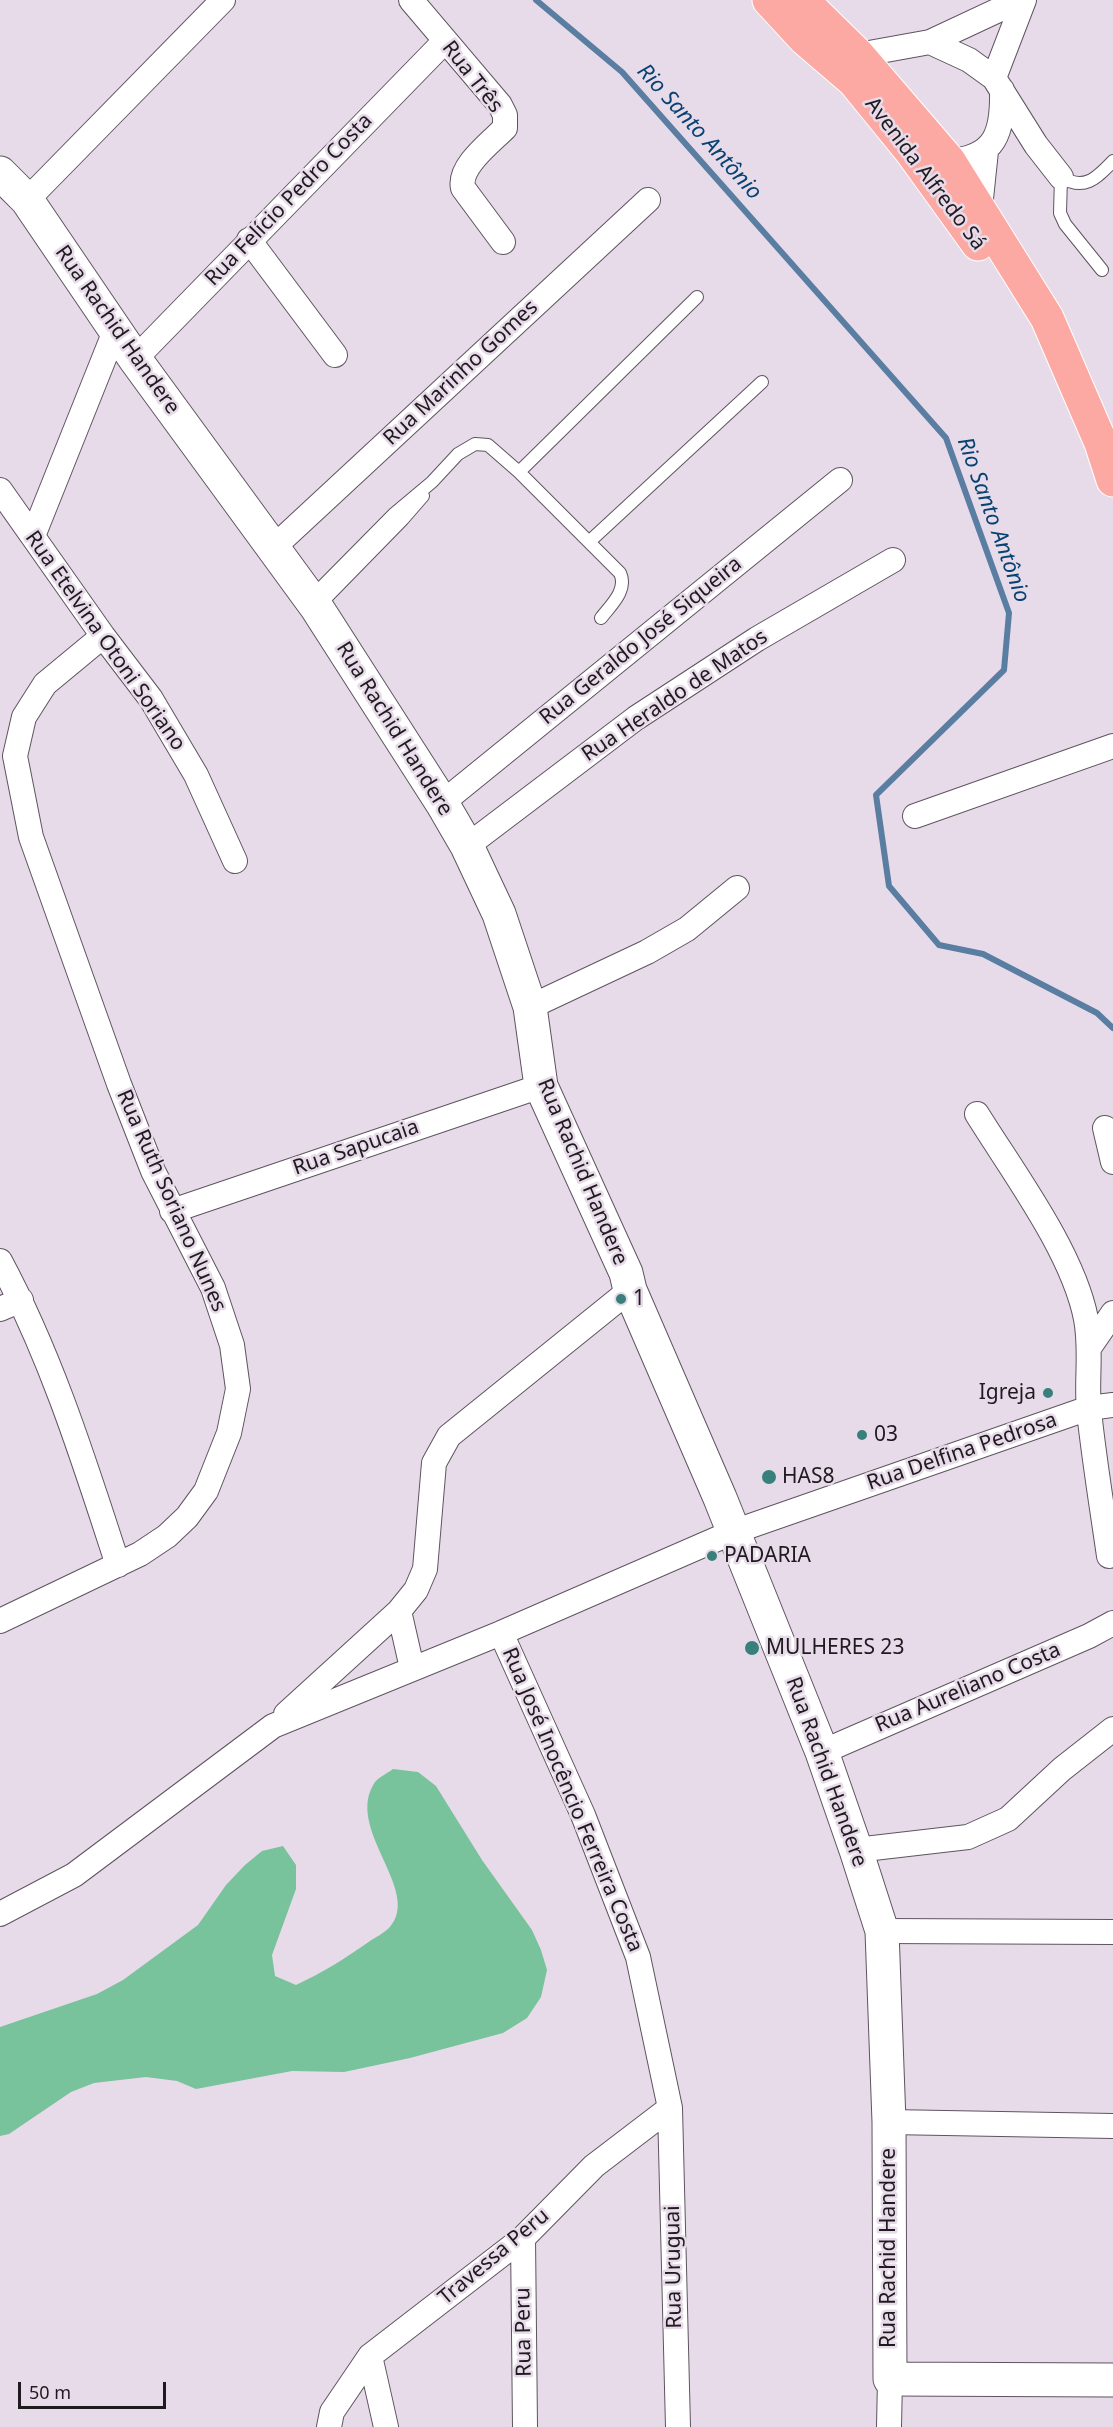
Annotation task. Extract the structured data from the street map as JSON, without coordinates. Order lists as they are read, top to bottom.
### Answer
{
  "streets": {
    "highway": ["Avenida Alfredo Sá"],
    "street": [
      "Rua Três",
      "Rua Felício Pedro Costa",
      "Rua Rachid Handere",
      "Rua Marinho Gomes",
      "Rua Etelvina Otoni Soriano",
      "Rua Geraldo José Siqueira",
      "Rua Heraldo de Matos",
      "Rua Sapucaia",
      "Rua Ruth Soriano Nunes",
      "Rua Delfina Pedrosa",
      "Rua Aureliano Costa",
      "Rua José Inocêncio Ferreira Costa",
      "Travessa Peru",
      "Rua Uruguai",
      "Rua Peru"
    ]
  },
  "crossings": [
    ["Rua Três", "Rua Felício Pedro Costa"],
    ["Rua Felício Pedro Costa", "Rua Rachid Handere"],
    ["Rua Rachid Handere", "Rua Marinho Gomes"],
    ["Rua Rachid Handere", "Rua Geraldo José Siqueira"],
    ["Rua Rachid Handere", "Rua Heraldo de Matos"],
    ["Rua Rachid Handere", "Rua Sapucaia"],
    ["Rua Rachid Handere", "Rua Delfina Pedrosa"],
    ["Rua Rachid Handere", "Rua Aureliano Costa"],
    ["Rua Etelvina Otoni Soriano", "Rua Ruth Soriano Nunes"],
    ["Rua Sapucaia", "Rua Ruth Soriano Nunes"],
    ["Rua Delfina Pedrosa", "Rua José Inocêncio Ferreira Costa"],
    ["Rua José Inocêncio Ferreira Costa", "Travessa Peru"],
    ["Rua José Inocêncio Ferreira Costa", "Rua Uruguai"],
    ["Travessa Peru", "Rua Uruguai"],
    ["Travessa Peru", "Rua Peru"]
  ],
  "water": ["Rio Santo Antônio"],
  "places": [
    "1",
    "Igreja",
    "03",
    "HAS8",
    "PADARIA",
    "MULHERES 23"
  ],
  "scale_bar": "50 m"
}
